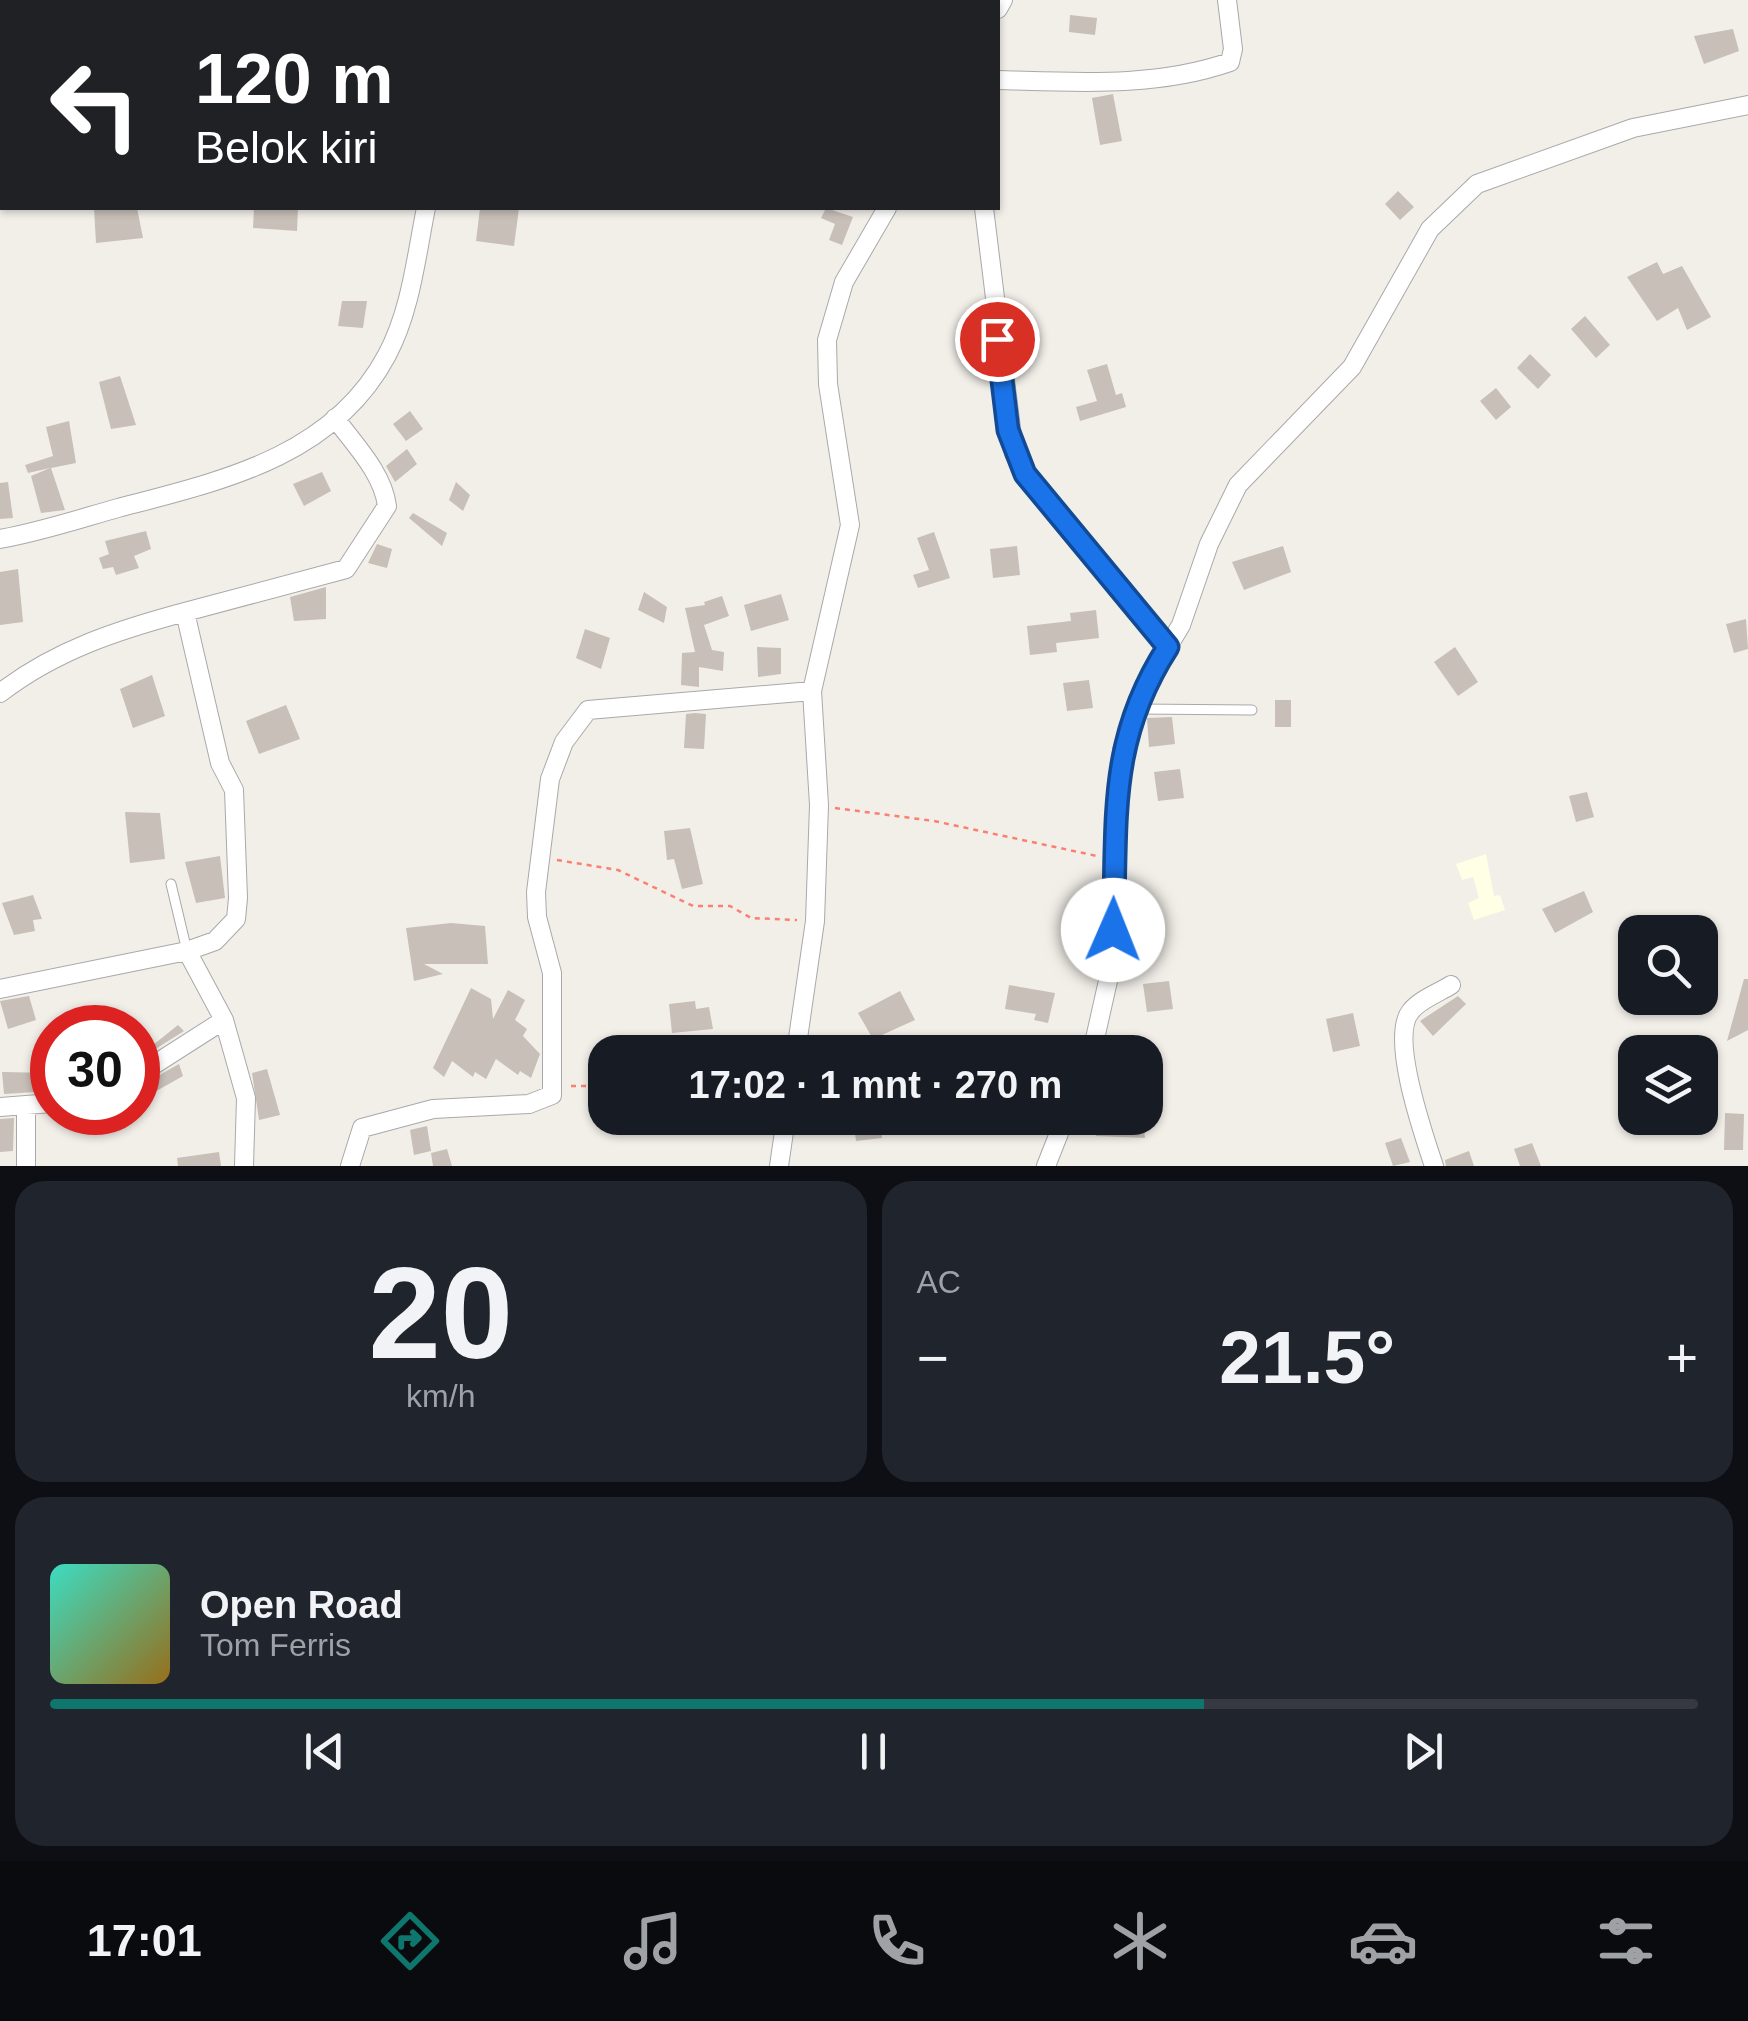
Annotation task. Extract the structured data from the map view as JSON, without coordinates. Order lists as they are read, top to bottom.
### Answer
{
  "page": {
    "turn": ["120 m", "Belok kiri"],
    "limit": "30",
    "trip": "17:02 · 1 mnt · 270 m",
    "tile": [
      ["20", "km/h"],
      "AC"
    ],
    "heat": ["−", "21.5°", "+"],
    "song": ["Open Road", "Tom Ferris"],
    "tabs": "17:01"
  }
}
